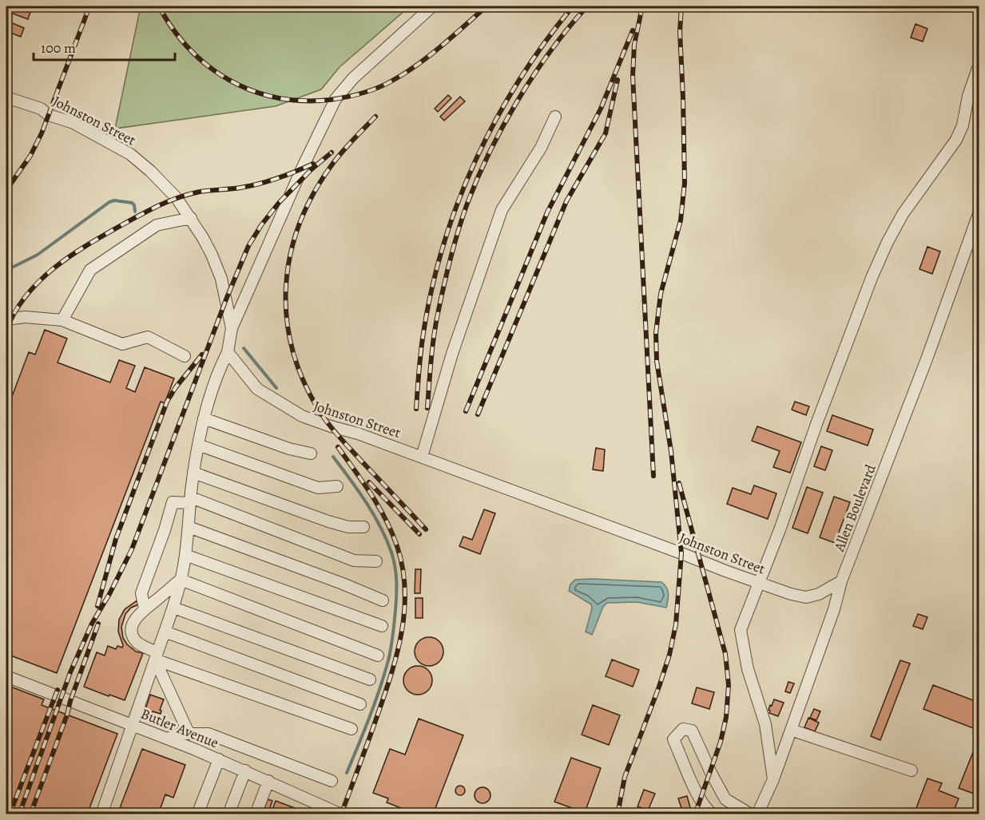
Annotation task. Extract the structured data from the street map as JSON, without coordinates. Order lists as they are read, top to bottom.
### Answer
{
  "streets": {
    "street": ["Johnston Street", "Allen Boulevard", "Butler Avenue"]
  },
  "crossings": [
    ["Johnston Street", "Allen Boulevard"]
  ],
  "scale_bar": "100 m"
}
